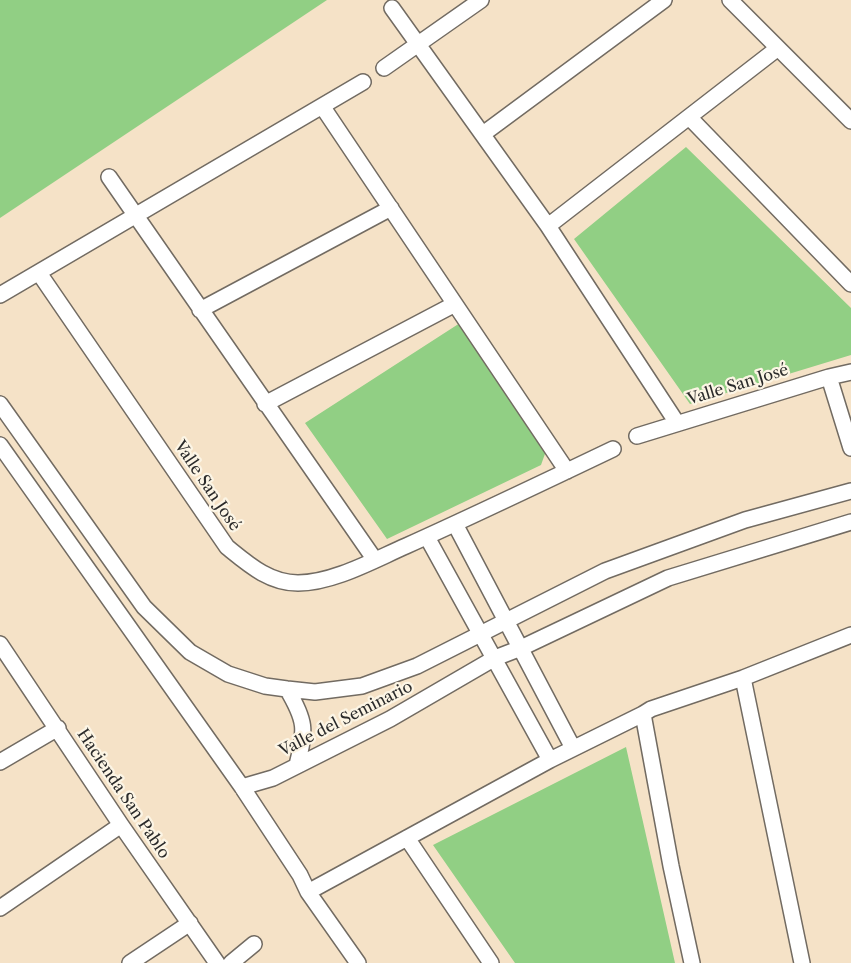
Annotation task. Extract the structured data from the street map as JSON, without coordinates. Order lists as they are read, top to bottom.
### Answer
{
  "streets": {
    "street": ["Valle San José", "Valle del Seminario", "Hacienda San Pablo"]
  }
}
